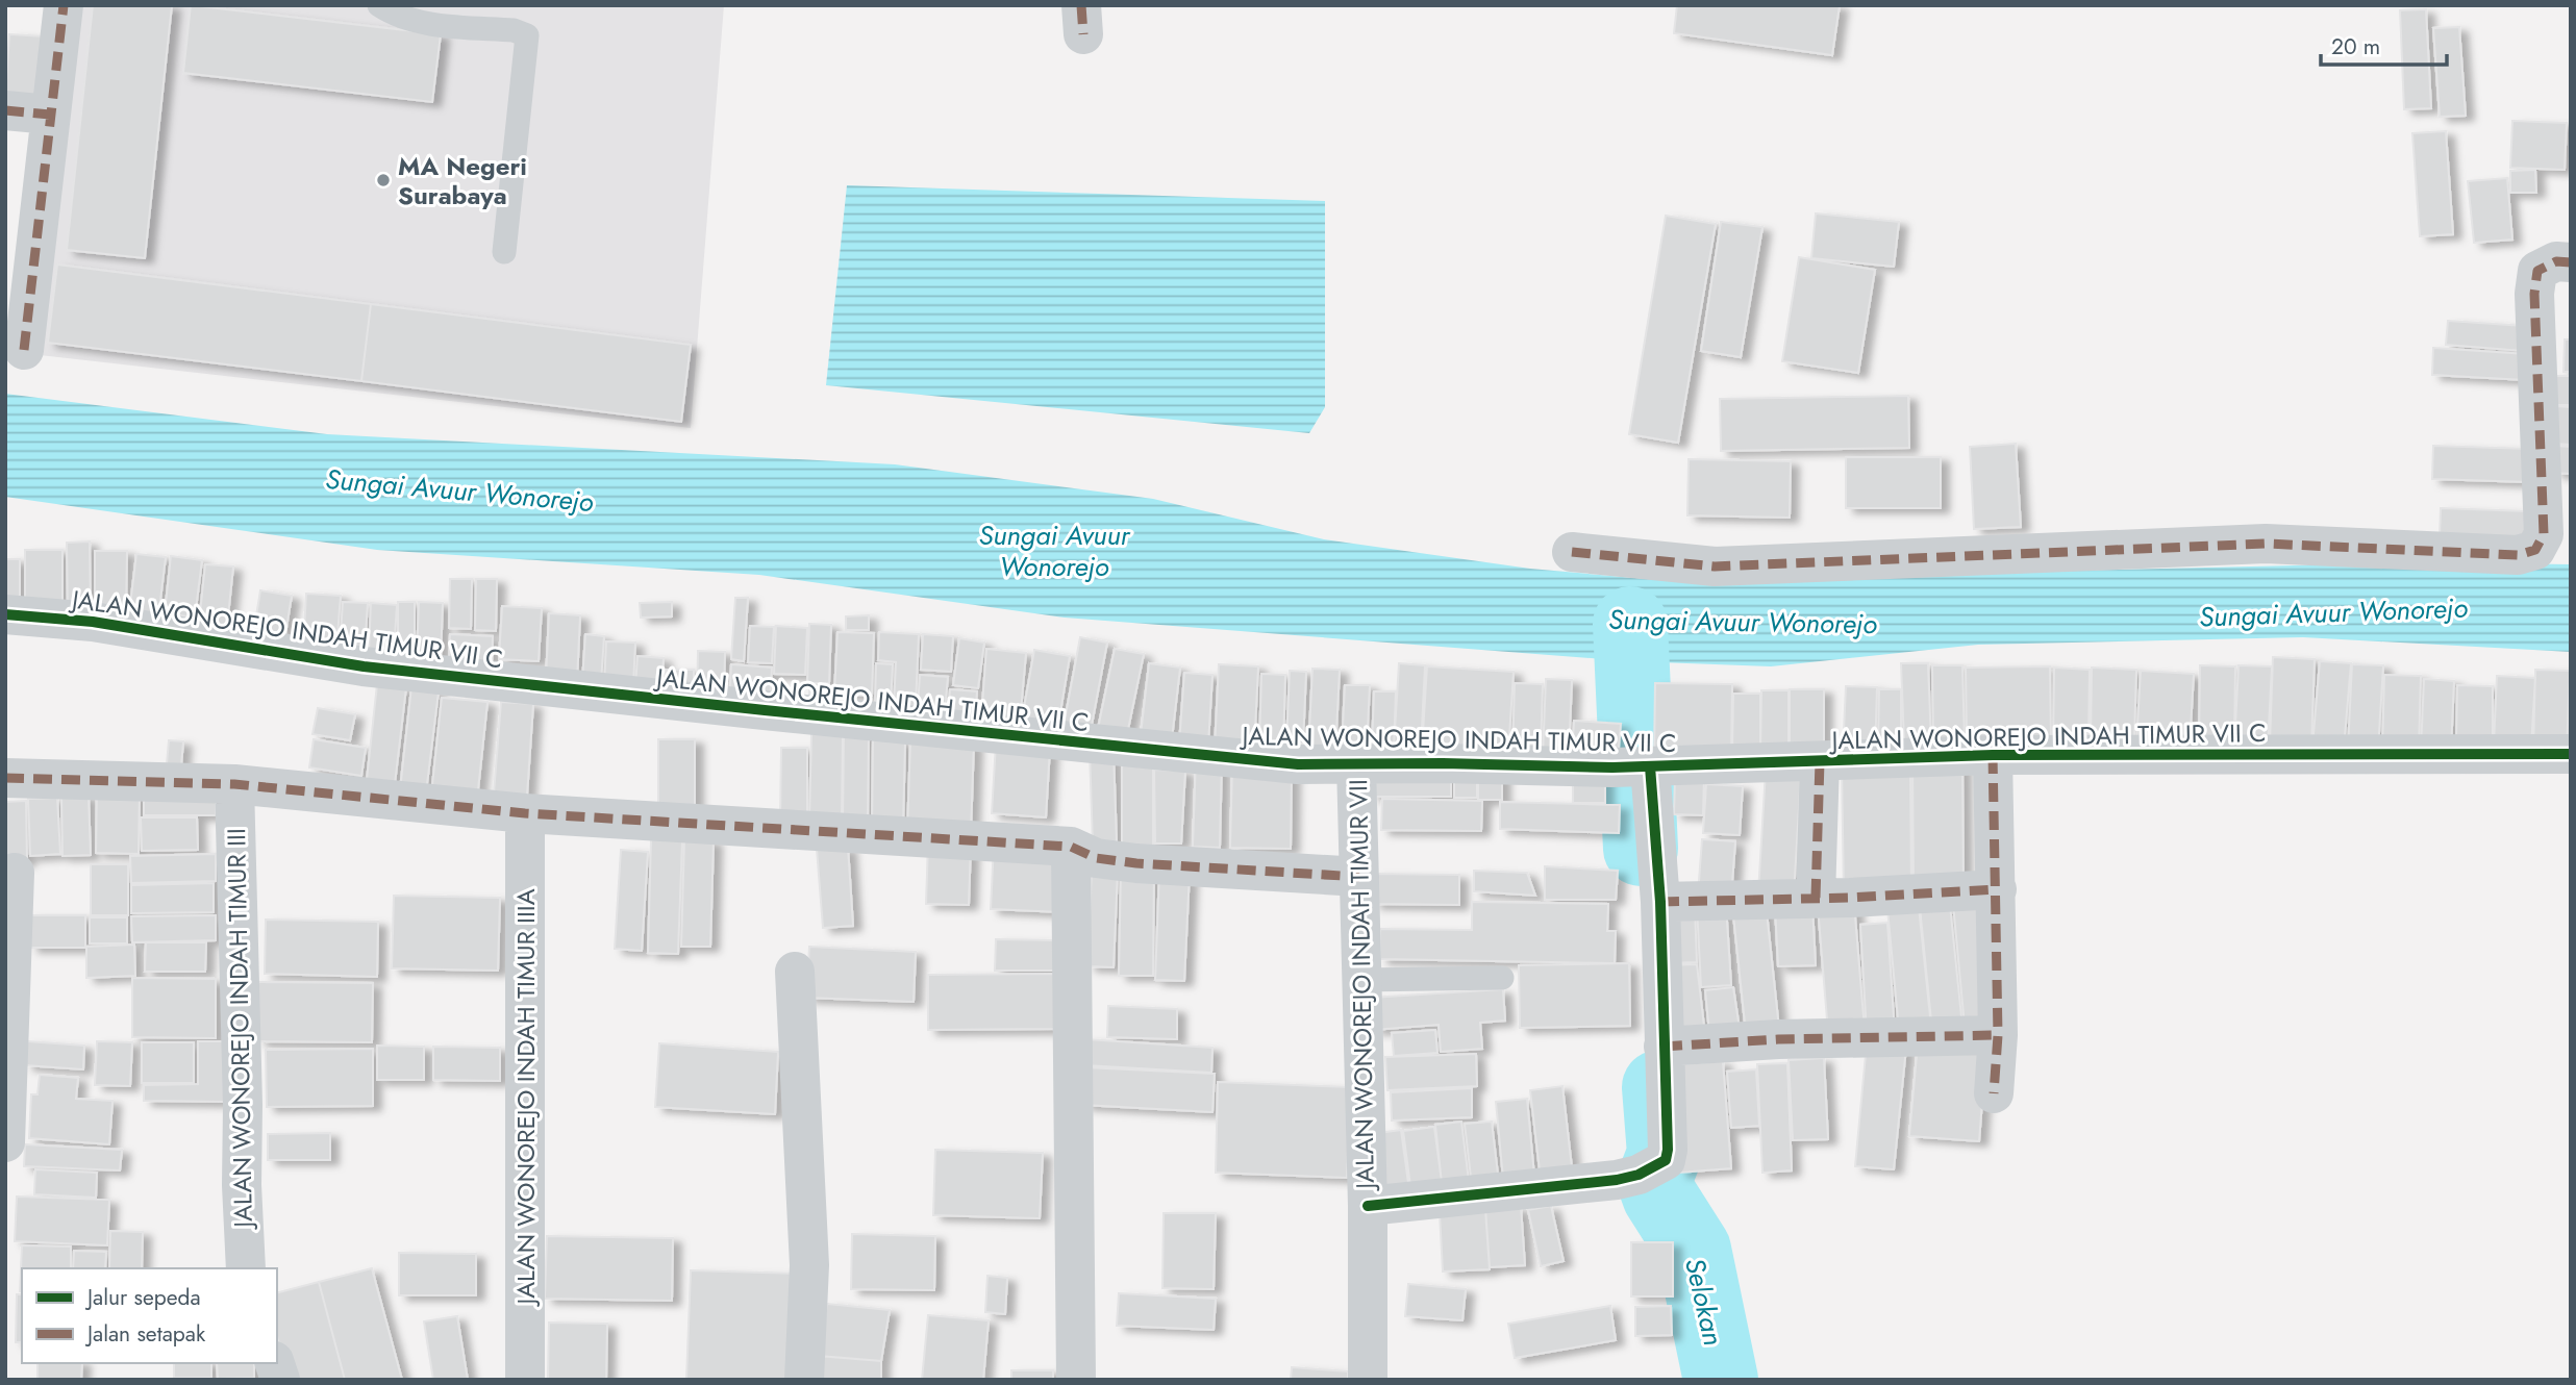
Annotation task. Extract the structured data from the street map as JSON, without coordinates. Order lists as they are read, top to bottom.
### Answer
{
  "streets": {
    "street": [
      "JALAN WONOREJO INDAH TIMUR VII C",
      "JALAN WONOREJO INDAH TIMUR VII",
      "JALAN WONOREJO INDAH TIMUR III",
      "JALAN WONOREJO INDAH TIMUR IIIA"
    ]
  },
  "crossings": [
    ["JALAN WONOREJO INDAH TIMUR VII C", "JALAN WONOREJO INDAH TIMUR VII"]
  ],
  "water": ["Sungai Avuur Wonorejo", "Selokan"],
  "places": ["MA Negeri Surabaya"],
  "legend": ["Jalur sepeda", "Jalan setapak"],
  "scale_bar": "20 m"
}
